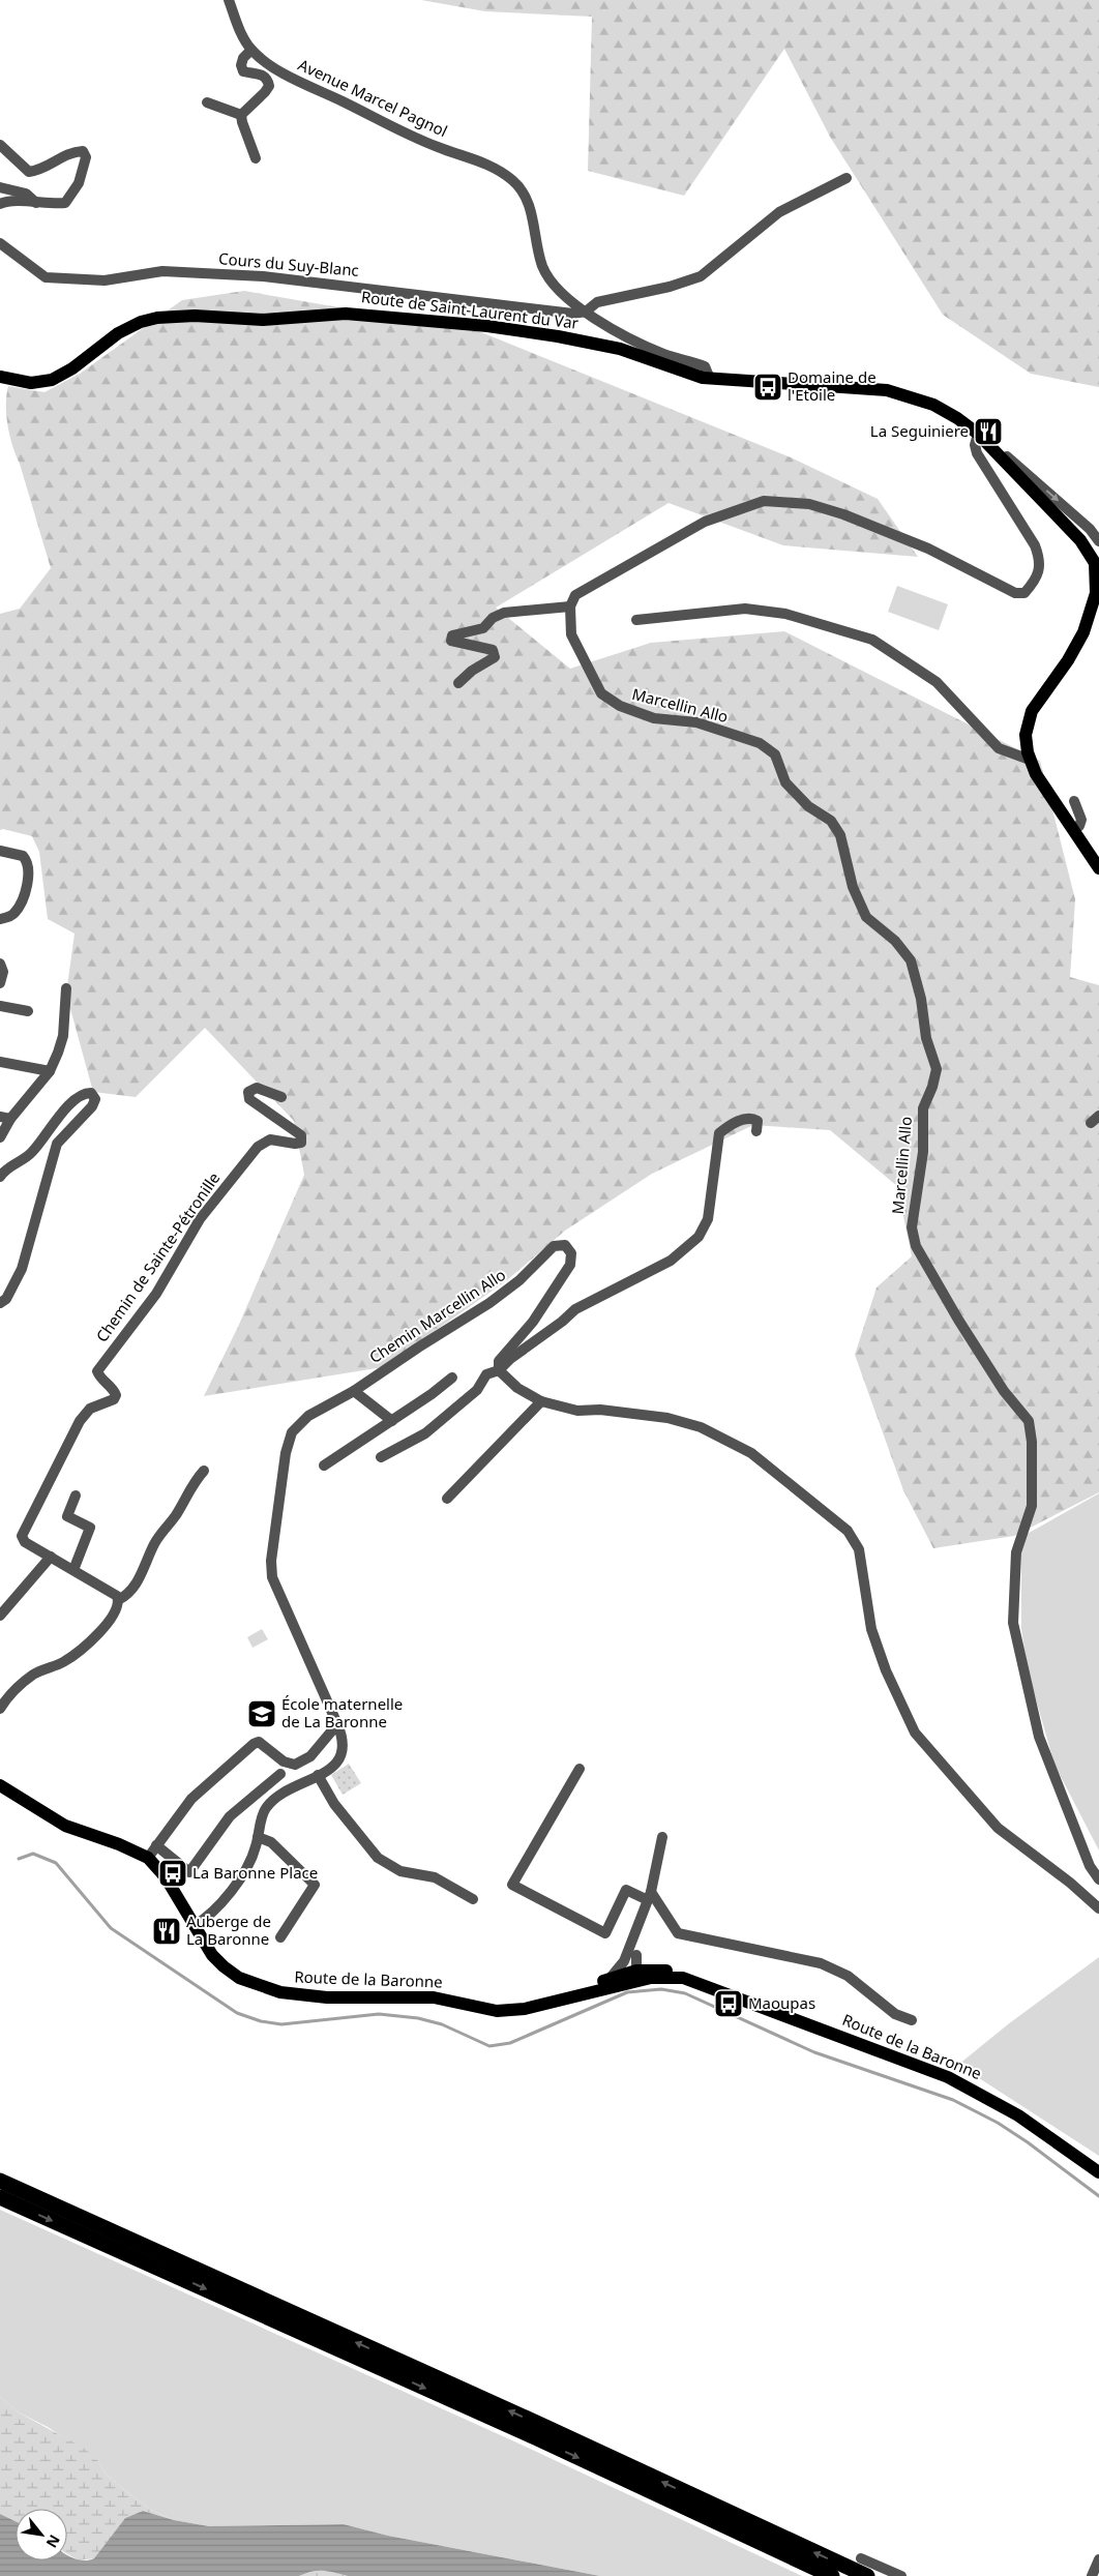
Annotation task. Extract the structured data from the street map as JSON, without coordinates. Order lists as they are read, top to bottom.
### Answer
{
  "streets": {
    "main road": ["Route de Saint-Laurent du Var", "Route de la Baronne"],
    "street": [
      "Avenue Marcel Pagnol",
      "Cours du Suy-Blanc",
      "Marcellin Allo",
      "Chemin de Sainte-Pétronille",
      "Chemin Marcellin Allo"
    ]
  },
  "crossings": [
    ["Avenue Marcel Pagnol", "Cours du Suy-Blanc"],
    ["Avenue Marcel Pagnol", "Route de Saint-Laurent du Var"],
    ["Chemin Marcellin Allo", "Route de la Baronne"]
  ],
  "places": {
    "bus stop": ["Domaine de l'Etoile", "La Baronne Place", "Maoupas"],
    "restaurant": ["La Seguiniere", "Auberge de La Baronne"],
    "school or university": ["École maternelle de La Baronne"]
  },
  "north": "bottom right"
}
